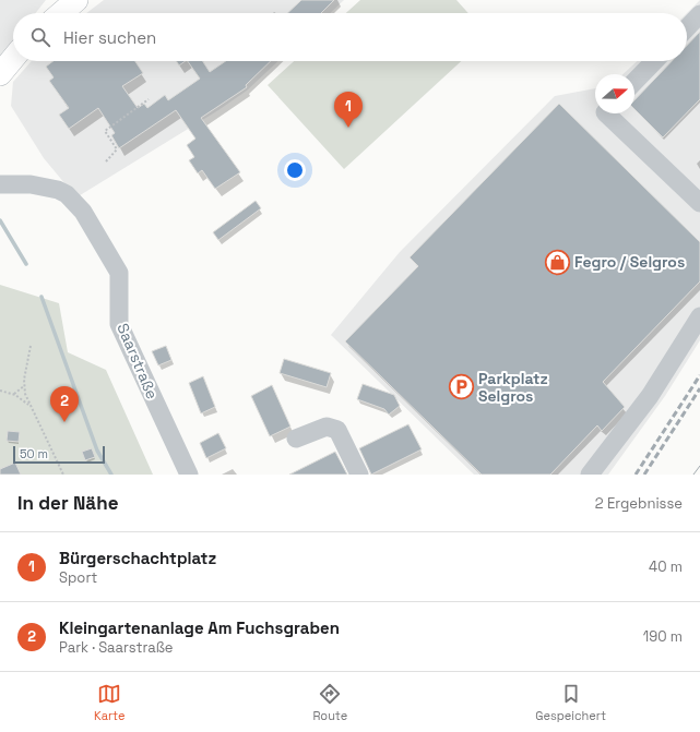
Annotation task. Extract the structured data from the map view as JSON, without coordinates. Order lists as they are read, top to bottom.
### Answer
{
  "streets": {
    "street": ["Saarstraße"]
  },
  "places": {
    "shop": ["Fegro / Selgros"],
    "parking": ["Parkplatz Selgros"]
  },
  "scale_bar": "50 m",
  "north": "right",
  "page": {
    "search": "Hier suchen",
    "pins": ["1", "2"],
    "scale": "50 m",
    "heading": ["In der Nähe", "2 Ergebnisse"],
    "list": [
      {
        "mark": "1",
        "name": "Bürgerschachtplatz",
        "note": "Sport",
        "value": "40 m"
      },
      {
        "mark": "2",
        "name": "Kleingartenanlage Am Fuchsgraben",
        "note": "Park · Saarstraße",
        "value": "190 m"
      }
    ],
    "nav": ["Karte", "Route", "Gespeichert"]
  }
}
